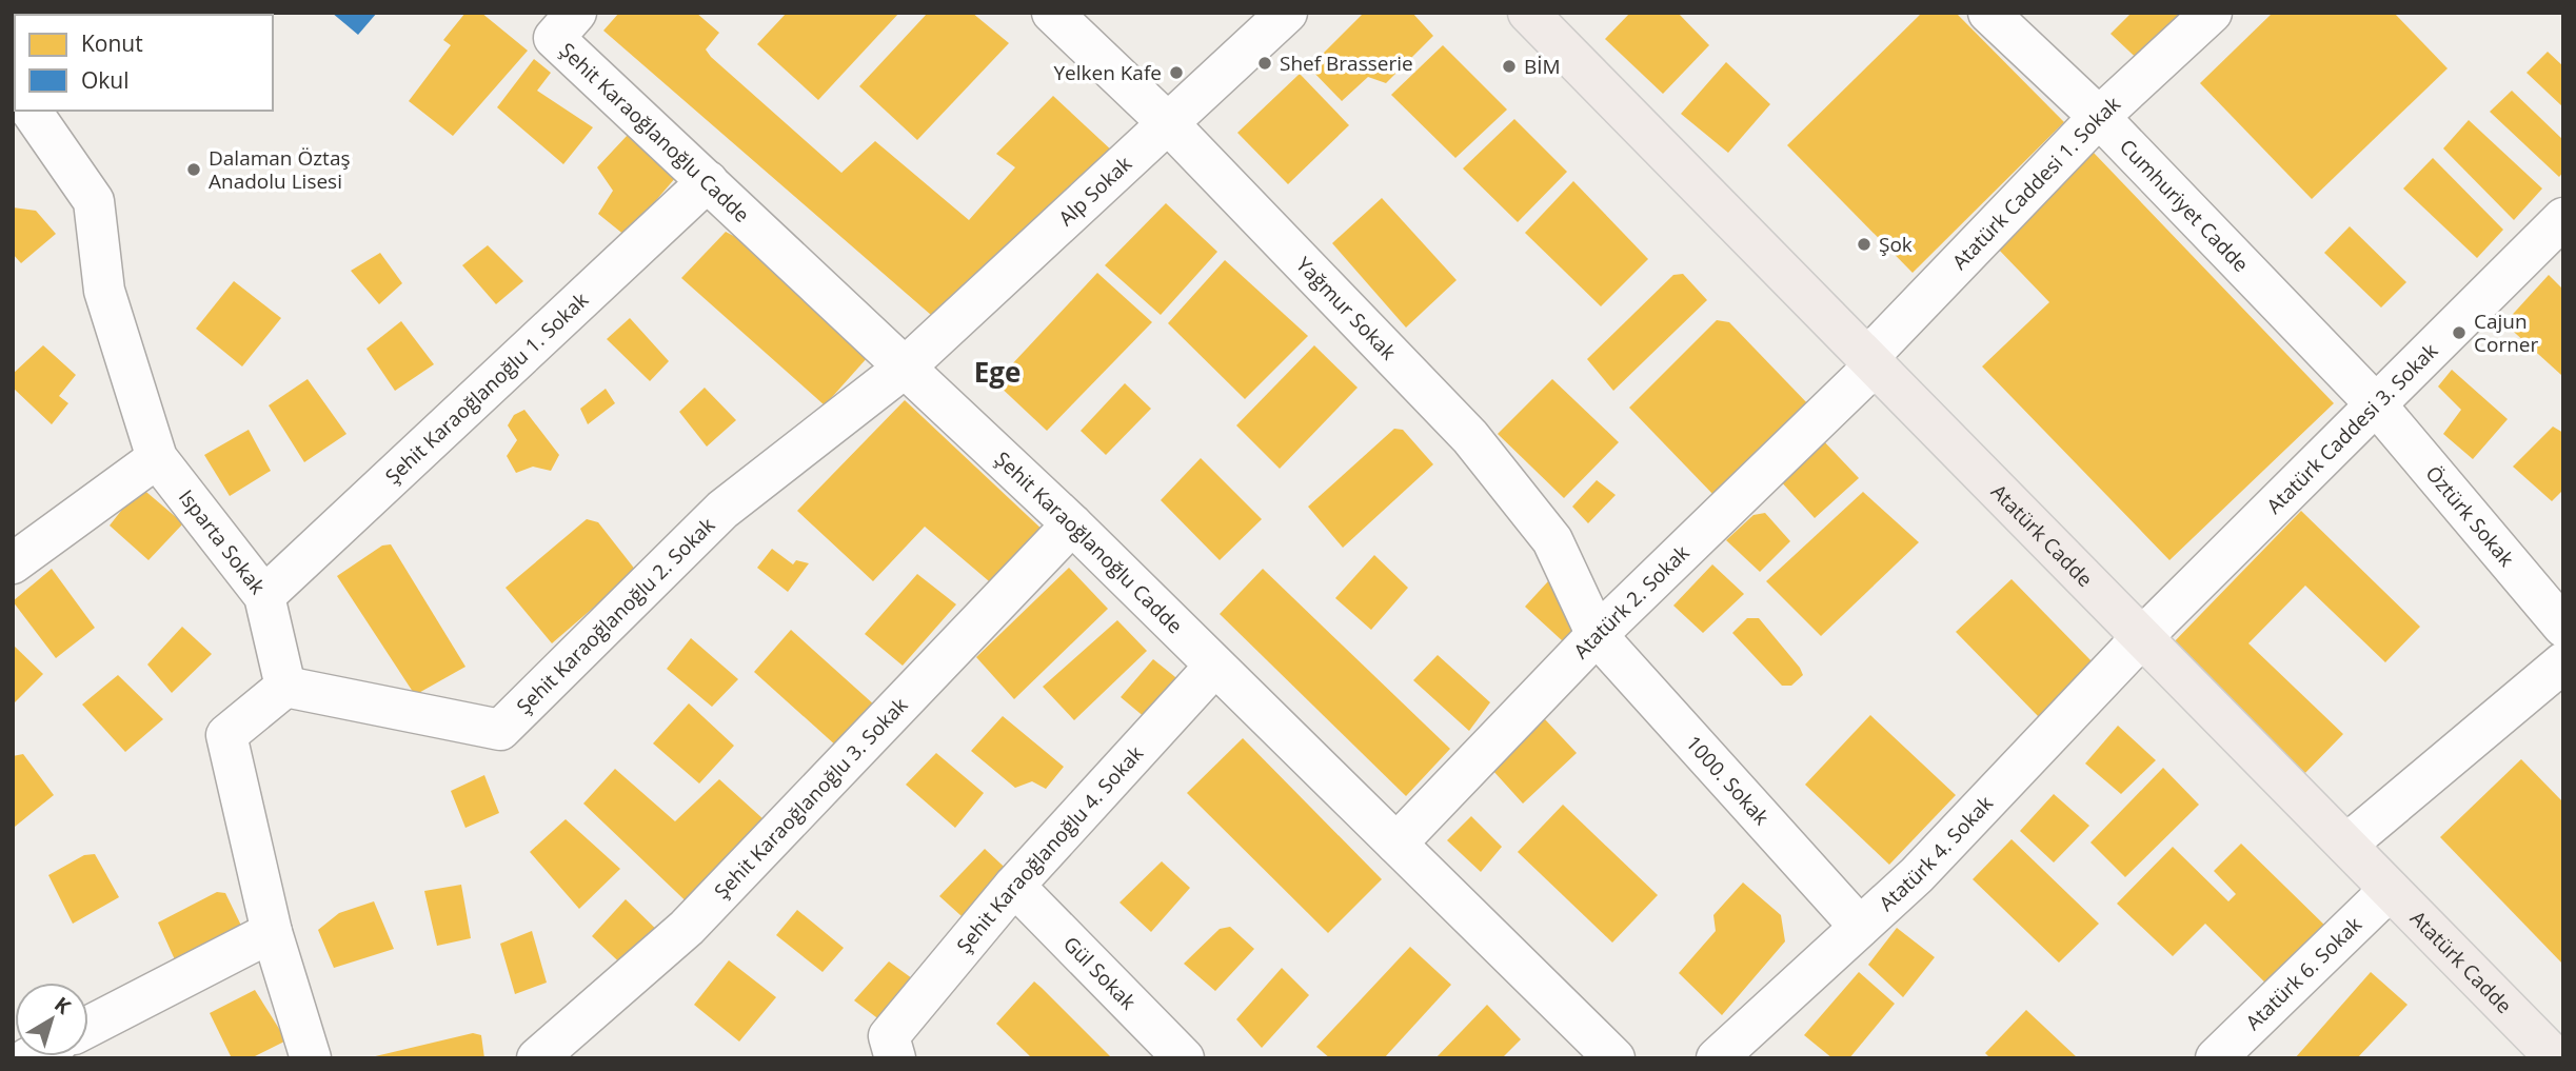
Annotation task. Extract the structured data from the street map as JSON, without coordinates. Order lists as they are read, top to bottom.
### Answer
{
  "streets": {
    "main road": ["Atatürk Cadde"],
    "street": [
      "Şehit Karaoğlanoğlu Cadde",
      "Atatürk Caddesi 1. Sokak",
      "Alp Sokak",
      "Cumhuriyet Cadde",
      "Yağmur Sokak",
      "Şehit Karaoğlanoğlu 1. Sokak",
      "Atatürk Caddesi 3. Sokak",
      "Öztürk Sokak",
      "Isparta Sokak",
      "Atatürk 2. Sokak",
      "Şehit Karaoğlanoğlu 2. Sokak",
      "1000. Sokak",
      "Şehit Karaoğlanoğlu 3. Sokak",
      "Şehit Karaoğlanoğlu 4. Sokak",
      "Atatürk 4. Sokak",
      "Gül Sokak",
      "Atatürk 6. Sokak"
    ]
  },
  "crossings": [
    ["Şehit Karaoğlanoğlu Cadde", "Alp Sokak"],
    ["Şehit Karaoğlanoğlu Cadde", "Şehit Karaoğlanoğlu 1. Sokak"],
    ["Şehit Karaoğlanoğlu Cadde", "Atatürk 2. Sokak"],
    ["Şehit Karaoğlanoğlu Cadde", "Şehit Karaoğlanoğlu 2. Sokak"],
    ["Şehit Karaoğlanoğlu Cadde", "Şehit Karaoğlanoğlu 3. Sokak"],
    ["Şehit Karaoğlanoğlu Cadde", "Şehit Karaoğlanoğlu 4. Sokak"],
    ["Atatürk Caddesi 1. Sokak", "Cumhuriyet Cadde"],
    ["Atatürk Caddesi 1. Sokak", "Atatürk Cadde"],
    ["Atatürk Caddesi 1. Sokak", "Atatürk 2. Sokak"],
    ["Alp Sokak", "Yağmur Sokak"],
    ["Alp Sokak", "Şehit Karaoğlanoğlu 2. Sokak"],
    ["Cumhuriyet Cadde", "Atatürk Caddesi 3. Sokak"],
    ["Cumhuriyet Cadde", "Öztürk Sokak"],
    ["Yağmur Sokak", "Atatürk 2. Sokak"],
    ["Yağmur Sokak", "1000. Sokak"],
    ["Şehit Karaoğlanoğlu 1. Sokak", "Isparta Sokak"],
    ["Atatürk Caddesi 3. Sokak", "Öztürk Sokak"],
    ["Atatürk Caddesi 3. Sokak", "Atatürk Cadde"],
    ["Atatürk Caddesi 3. Sokak", "Atatürk 4. Sokak"],
    ["Atatürk Cadde", "Atatürk 2. Sokak"],
    ["Atatürk Cadde", "Atatürk 4. Sokak"],
    ["Atatürk Cadde", "Atatürk 6. Sokak"],
    ["Isparta Sokak", "Şehit Karaoğlanoğlu 2. Sokak"],
    ["Atatürk 2. Sokak", "1000. Sokak"],
    ["1000. Sokak", "Atatürk 4. Sokak"],
    ["Şehit Karaoğlanoğlu 4. Sokak", "Gül Sokak"]
  ],
  "districts": ["Ege"],
  "places": [
    "Shef Brasserie",
    "BİM",
    "Yelken Kafe",
    "Dalaman Öztaş Anadolu Lisesi",
    "Şok",
    "Cajun Corner"
  ],
  "legend": ["Konut", "Okul"],
  "north": "top right"
}
